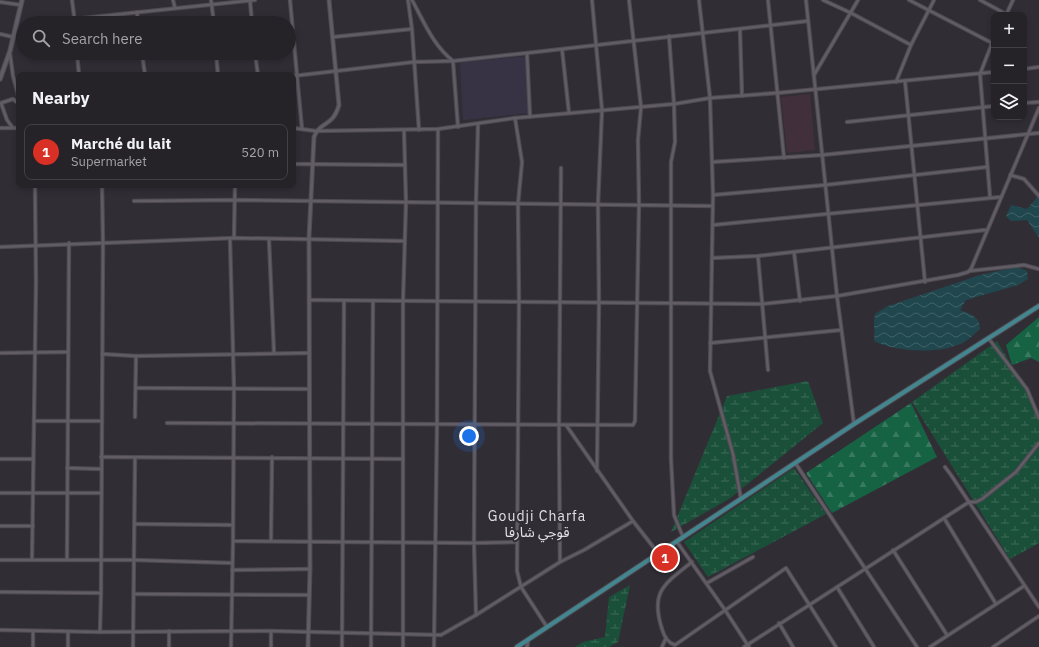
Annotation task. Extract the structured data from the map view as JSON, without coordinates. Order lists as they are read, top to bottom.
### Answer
{
  "districts": ["Goudji Charfa قوجي شارفا"],
  "page": {
    "map_buttons": ["+", "−"],
    "search": "Search here",
    "heading": "Nearby",
    "list": [
      {
        "mark": "1",
        "name": "Marché du lait",
        "note": "Supermarket",
        "value": "520 m"
      }
    ],
    "pins": "1"
  }
}
